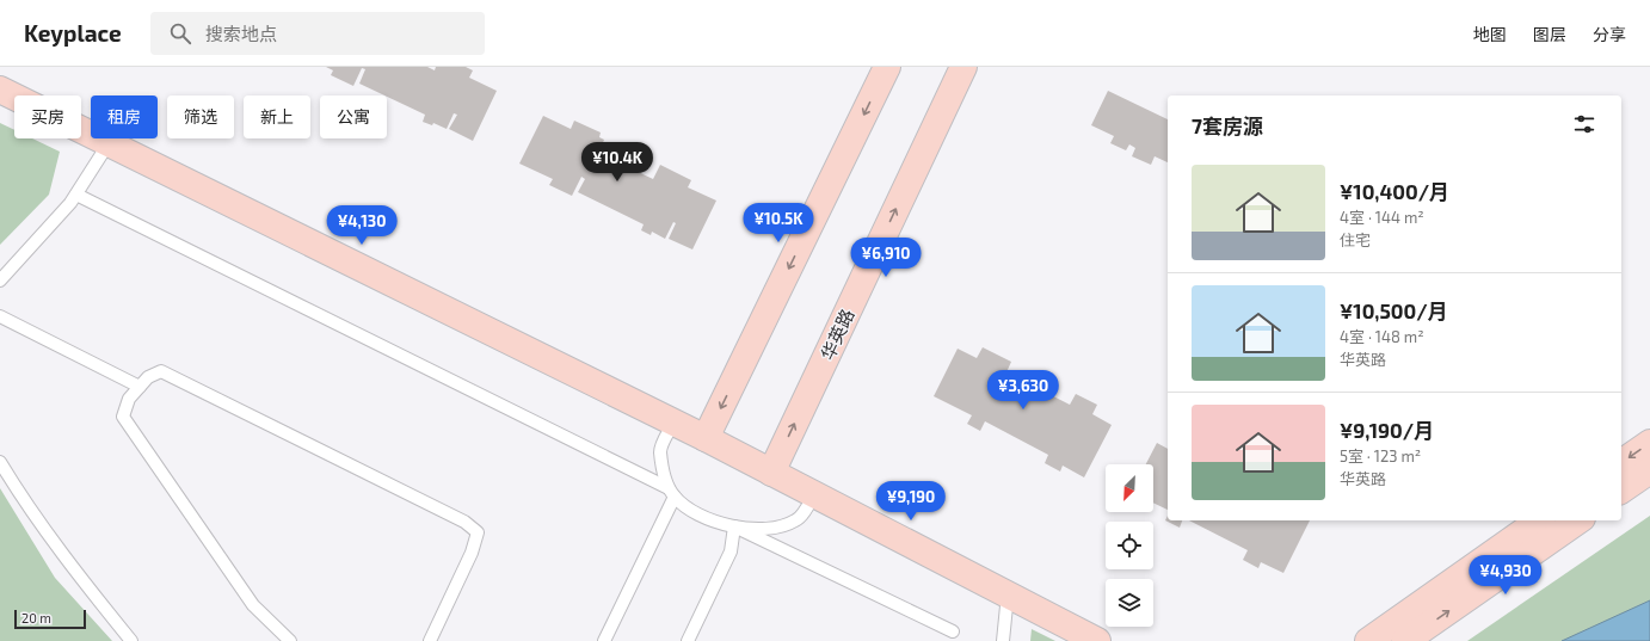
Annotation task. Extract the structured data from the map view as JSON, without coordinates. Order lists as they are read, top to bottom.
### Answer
{
  "streets": {
    "main road": ["华英路"]
  },
  "scale_bar": "20 m",
  "north": "bottom left",
  "page": {
    "header": "Keyplace",
    "search": "搜索地点",
    "nav": ["地图", "图层", "分享"],
    "chip": [
      "买房",
      "租房",
      "筛选",
      "新上",
      "公寓"
    ],
    "heading": "7套房源",
    "price": [
      "¥10.4K",
      "¥10.5K",
      "¥4,130",
      "¥6,910",
      "¥3,630",
      "¥9,190",
      "¥4,930"
    ],
    "list": [
      {
        "name": "¥10,400/月",
        "note": "4室 · 144 m² · 住宅"
      },
      {
        "name": "¥10,500/月",
        "note": "4室 · 148 m² · 华英路"
      },
      {
        "name": "¥9,190/月",
        "note": "5室 · 123 m² · 华英路"
      }
    ],
    "scale": "20 m"
  }
}
